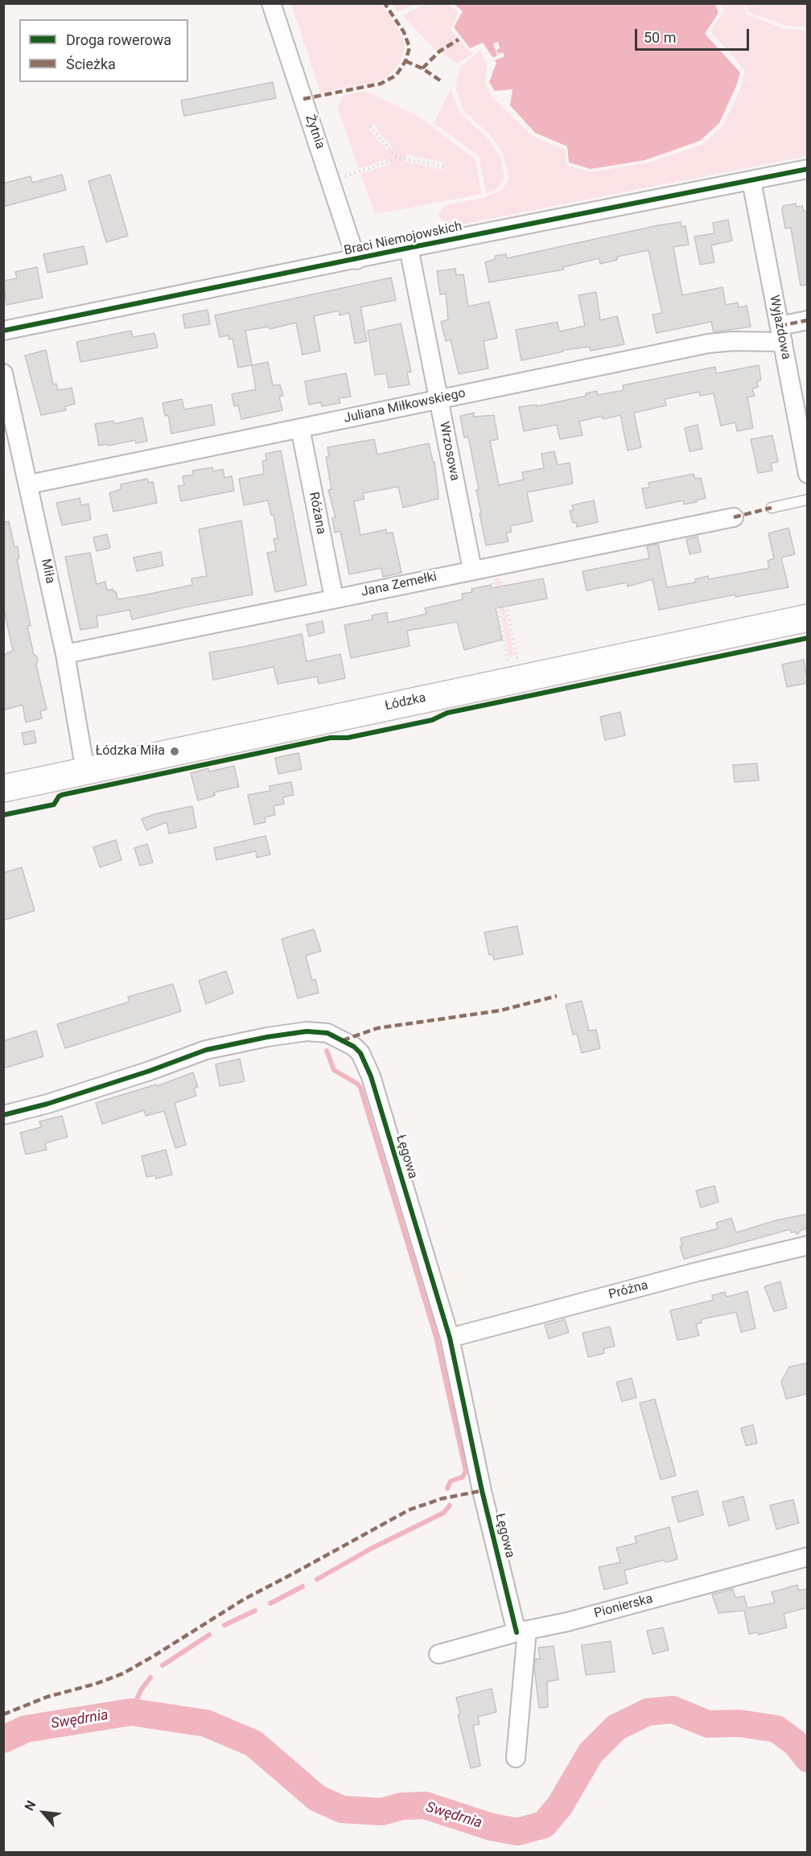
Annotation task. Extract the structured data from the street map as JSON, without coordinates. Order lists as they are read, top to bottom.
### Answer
{
  "streets": {
    "main road": ["Łódzka"],
    "street": [
      "Żytnia",
      "Braci Niemojowskich",
      "Wyjazdowa",
      "Juliana Miłkowskiego",
      "Wrzosowa",
      "Różana",
      "Miła",
      "Jana Zemełki",
      "Łęgowa",
      "Próżna",
      "Pionierska"
    ]
  },
  "crossings": [
    ["Żytnia", "Braci Niemojowskich"],
    ["Braci Niemojowskich", "Wyjazdowa"],
    ["Braci Niemojowskich", "Wrzosowa"],
    ["Wyjazdowa", "Juliana Miłkowskiego"],
    ["Juliana Miłkowskiego", "Wrzosowa"],
    ["Juliana Miłkowskiego", "Różana"],
    ["Juliana Miłkowskiego", "Miła"],
    ["Wrzosowa", "Jana Zemełki"],
    ["Różana", "Jana Zemełki"],
    ["Miła", "Jana Zemełki"],
    ["Miła", "Łódzka"],
    ["Łęgowa", "Próżna"],
    ["Łęgowa", "Pionierska"]
  ],
  "water": ["Swędrnia"],
  "places": ["Łódzka Miła"],
  "legend": ["Droga rowerowa", "Ścieżka"],
  "scale_bar": "50 m",
  "north": "top left"
}
